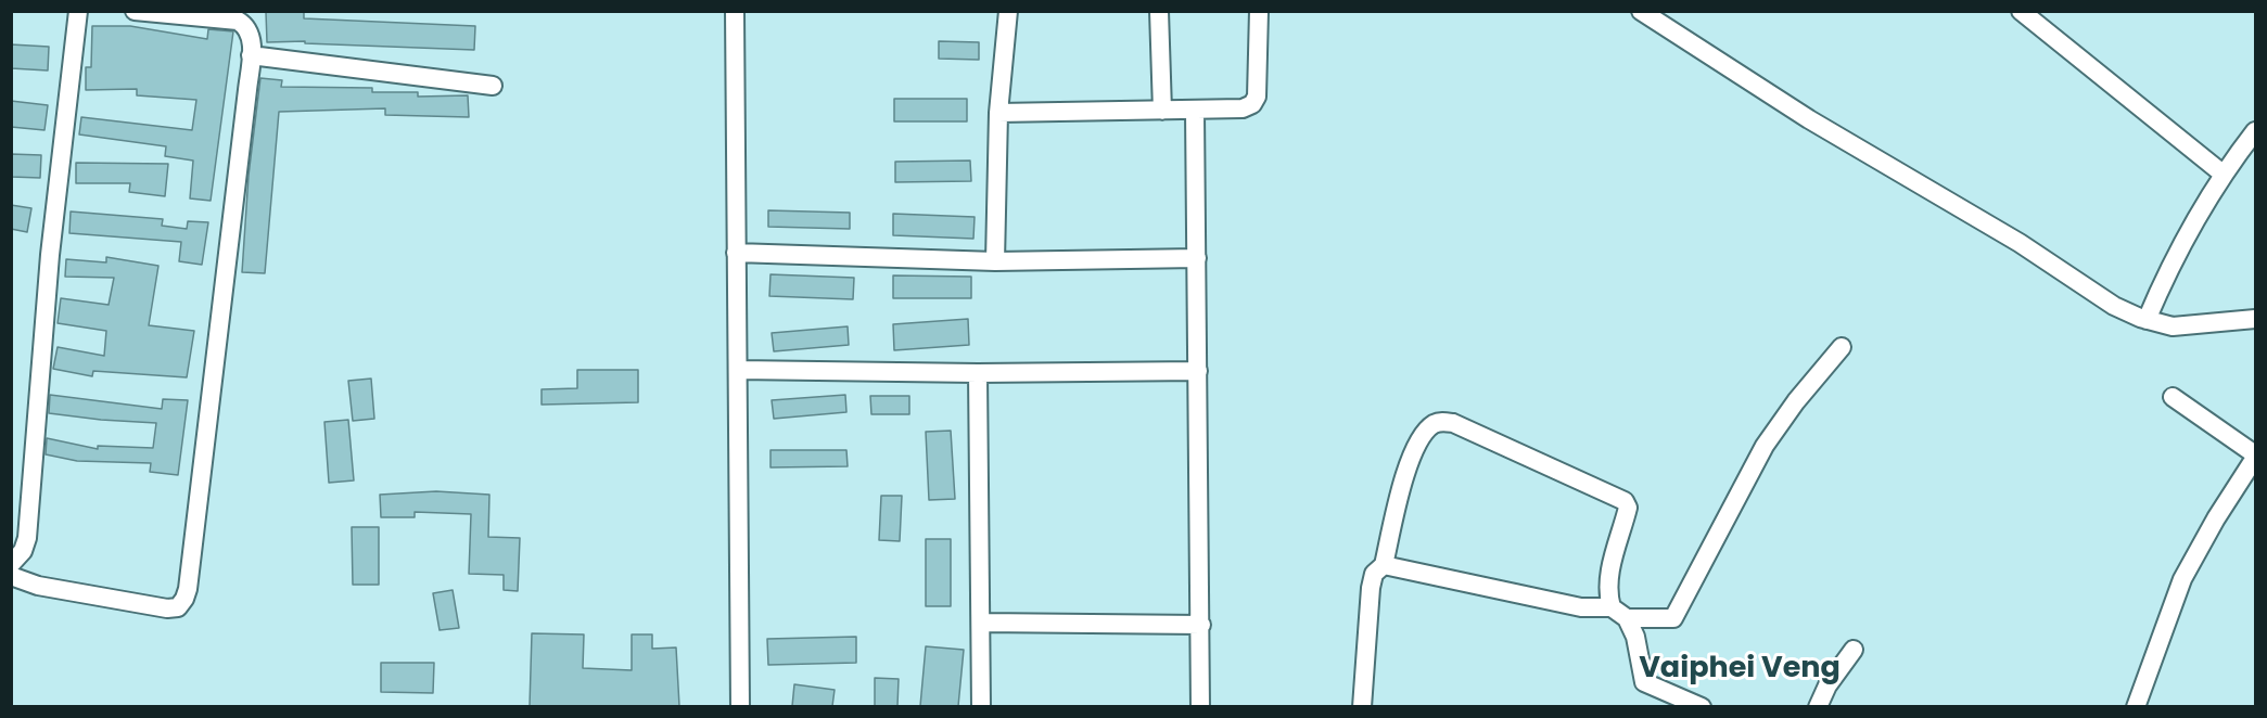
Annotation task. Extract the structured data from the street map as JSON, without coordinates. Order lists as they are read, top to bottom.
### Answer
{
  "districts": ["Vaiphei Veng"]
}
